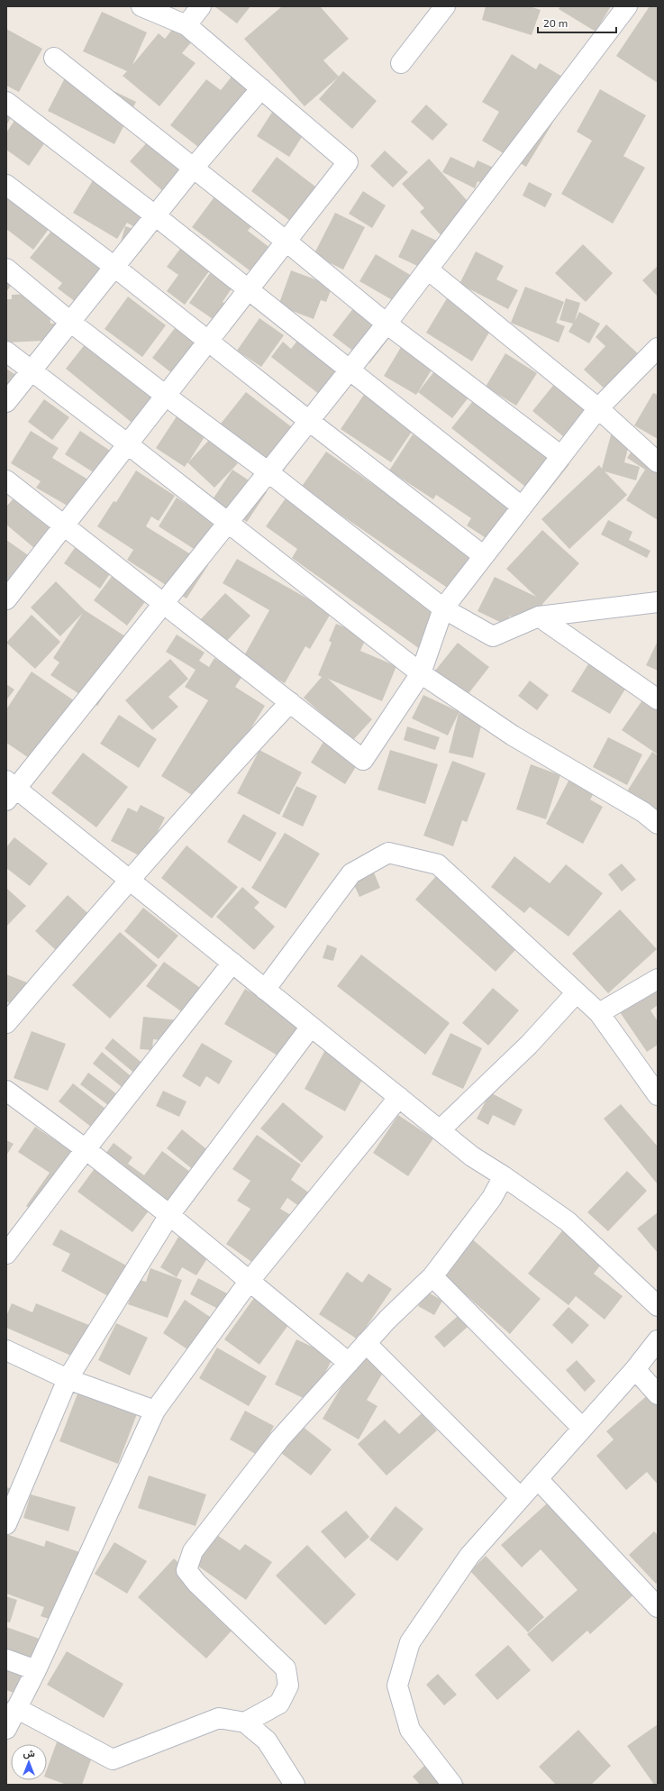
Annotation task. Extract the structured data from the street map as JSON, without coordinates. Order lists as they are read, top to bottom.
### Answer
{
  "scale_bar": "20 m",
  "north": "top"
}
